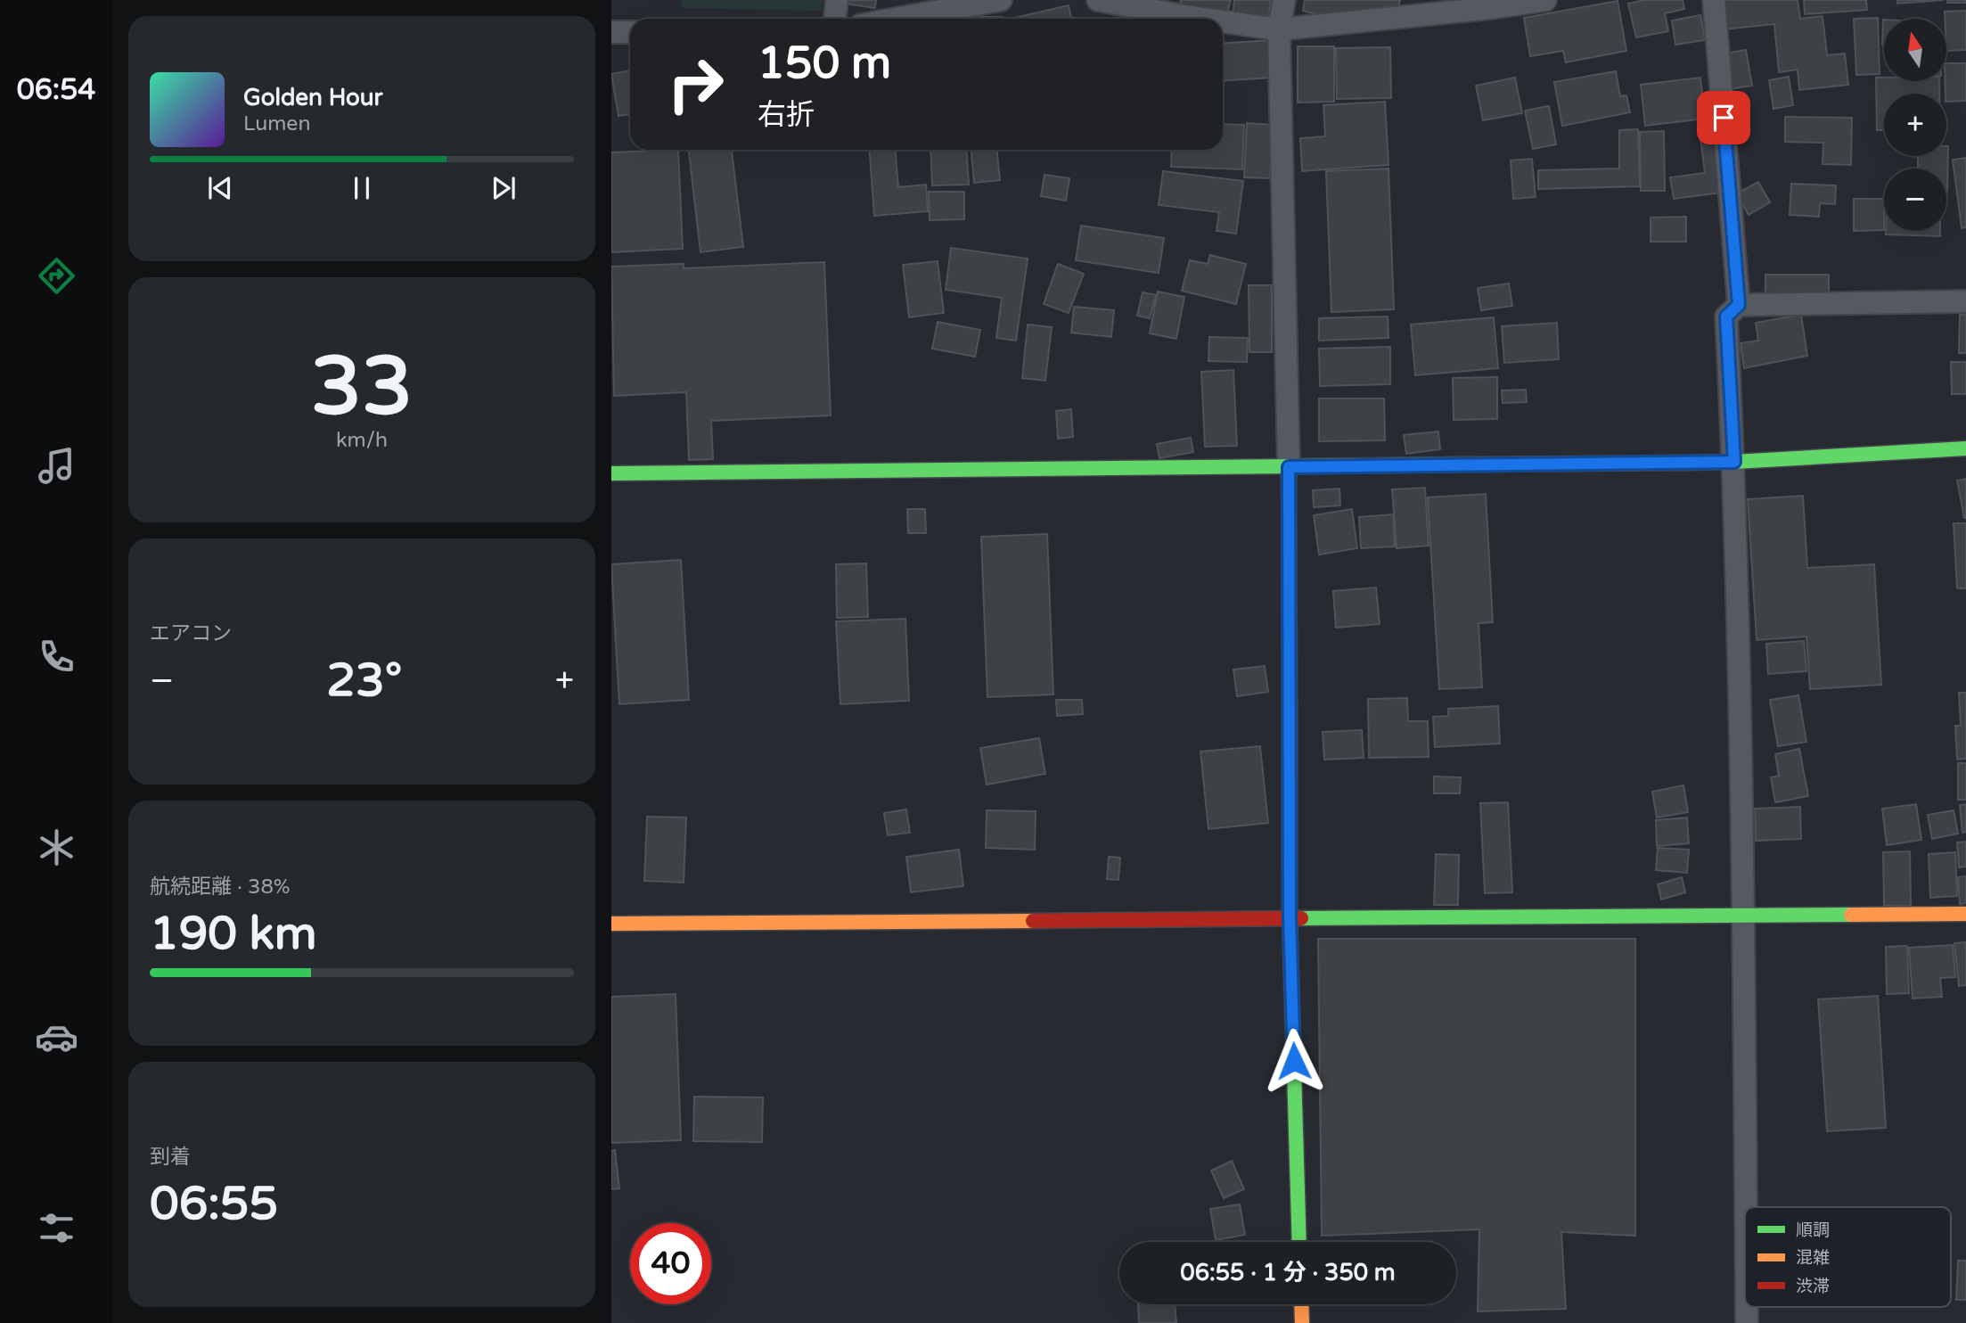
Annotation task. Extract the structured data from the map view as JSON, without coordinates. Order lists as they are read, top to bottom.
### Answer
{
  "legend": ["順調", "混雑", "渋滞"],
  "north": "top",
  "page": {
    "tabs": "06:54",
    "map_buttons": ["+", "−"],
    "turn": ["150 m", "右折"],
    "song": ["Golden Hour", "Lumen"],
    "tile": [
      ["33", "km/h"],
      "エアコン",
      ["航続距離 · 38%", "190 km"],
      ["到着", "06:55"]
    ],
    "heat": ["−", "23°", "+"],
    "limit": "40",
    "trip": "06:55 · 1 分 · 350 m"
  }
}
